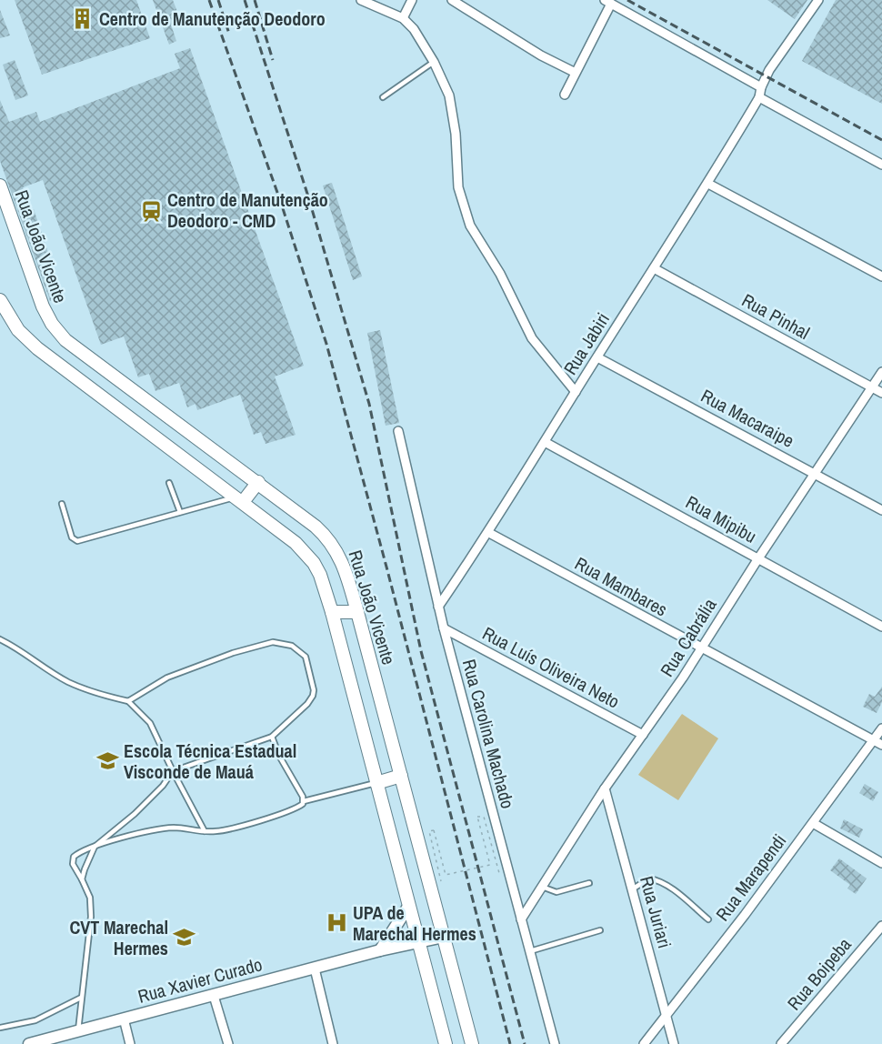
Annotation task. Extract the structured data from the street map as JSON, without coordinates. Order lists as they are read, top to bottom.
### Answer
{
  "streets": {
    "main road": ["Rua João Vicente", "Rua Xavier Curado"],
    "street": [
      "Rua Pinhal",
      "Rua Jabiri",
      "Rua Macaraipe",
      "Rua Mipibu",
      "Rua Mambares",
      "Rua Cabrália",
      "Rua Luís Oliveira Neto",
      "Rua Carolina Machado",
      "Rua Marapendi",
      "Rua Juriari",
      "Rua Boipeba"
    ]
  },
  "crossings": [
    ["Rua João Vicente", "Rua Xavier Curado"],
    ["Rua Pinhal", "Rua Jabiri"],
    ["Rua Pinhal", "Rua Cabrália"],
    ["Rua Jabiri", "Rua Macaraipe"],
    ["Rua Jabiri", "Rua Mipibu"],
    ["Rua Jabiri", "Rua Mambares"],
    ["Rua Jabiri", "Rua Carolina Machado"],
    ["Rua Macaraipe", "Rua Cabrália"],
    ["Rua Mipibu", "Rua Cabrália"],
    ["Rua Mambares", "Rua Cabrália"],
    ["Rua Mambares", "Rua Marapendi"],
    ["Rua Cabrália", "Rua Luís Oliveira Neto"],
    ["Rua Cabrália", "Rua Carolina Machado"],
    ["Rua Cabrália", "Rua Juriari"],
    ["Rua Luís Oliveira Neto", "Rua Carolina Machado"],
    ["Rua Marapendi", "Rua Juriari"]
  ],
  "places": {
    "building": ["Centro de Manutenção Deodoro"],
    "station": ["Centro de Manutenção Deodoro - CMD"],
    "school or university": ["Escola Técnica Estadual Visconde de Mauá", "CVT Marechal Hermes"],
    "hospital": ["UPA de Marechal Hermes"]
  }
}
